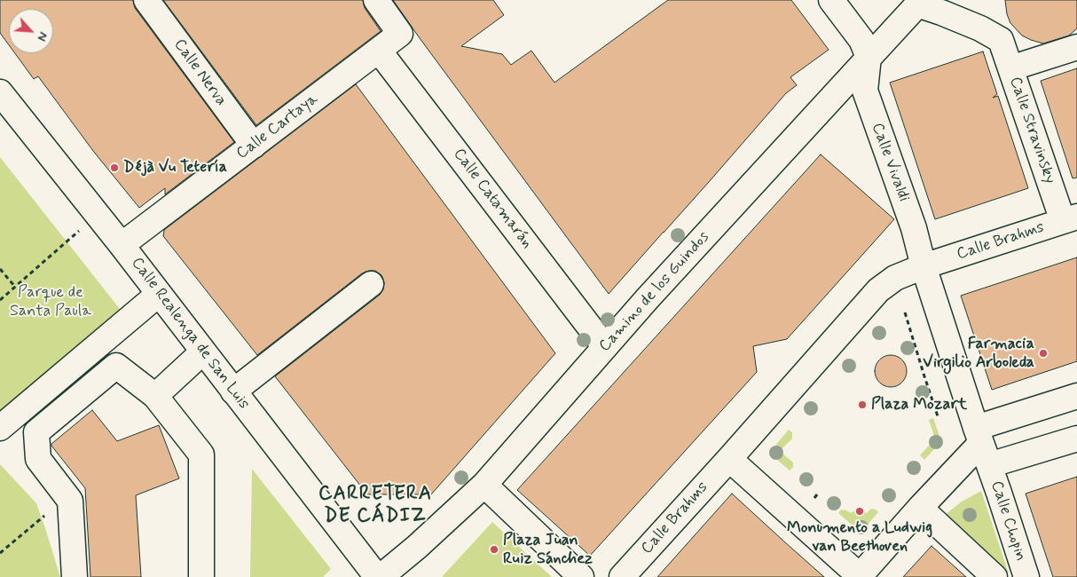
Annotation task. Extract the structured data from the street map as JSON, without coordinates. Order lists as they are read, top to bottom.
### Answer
{
  "streets": {
    "street": [
      "Calle Nerva",
      "Calle Cartaya",
      "Calle Stravinsky",
      "Calle Vivaldi",
      "Calle Catamarán",
      "Calle Brahms",
      "Camino de los Guindos",
      "Calle Realenga de San Luis",
      "Calle Chopin"
    ]
  },
  "crossings": [
    ["Calle Nerva", "Calle Cartaya"],
    ["Calle Cartaya", "Calle Catamarán"],
    ["Calle Cartaya", "Calle Realenga de San Luis"],
    ["Calle Stravinsky", "Calle Brahms"],
    ["Calle Stravinsky", "Camino de los Guindos"],
    ["Calle Vivaldi", "Calle Brahms"],
    ["Calle Vivaldi", "Camino de los Guindos"],
    ["Calle Catamarán", "Camino de los Guindos"]
  ],
  "districts": ["CARRETERA DE CÁDIZ"],
  "parks": ["Parque de Santa Paula"],
  "places": [
    "Déjà Vu Tetería",
    "Farmacia Virgilio Arboleda",
    "Plaza Mozart",
    "Monumento a Ludwig van Beethoven",
    "Plaza Juan Ruiz Sánchez"
  ],
  "north": "bottom right"
}
